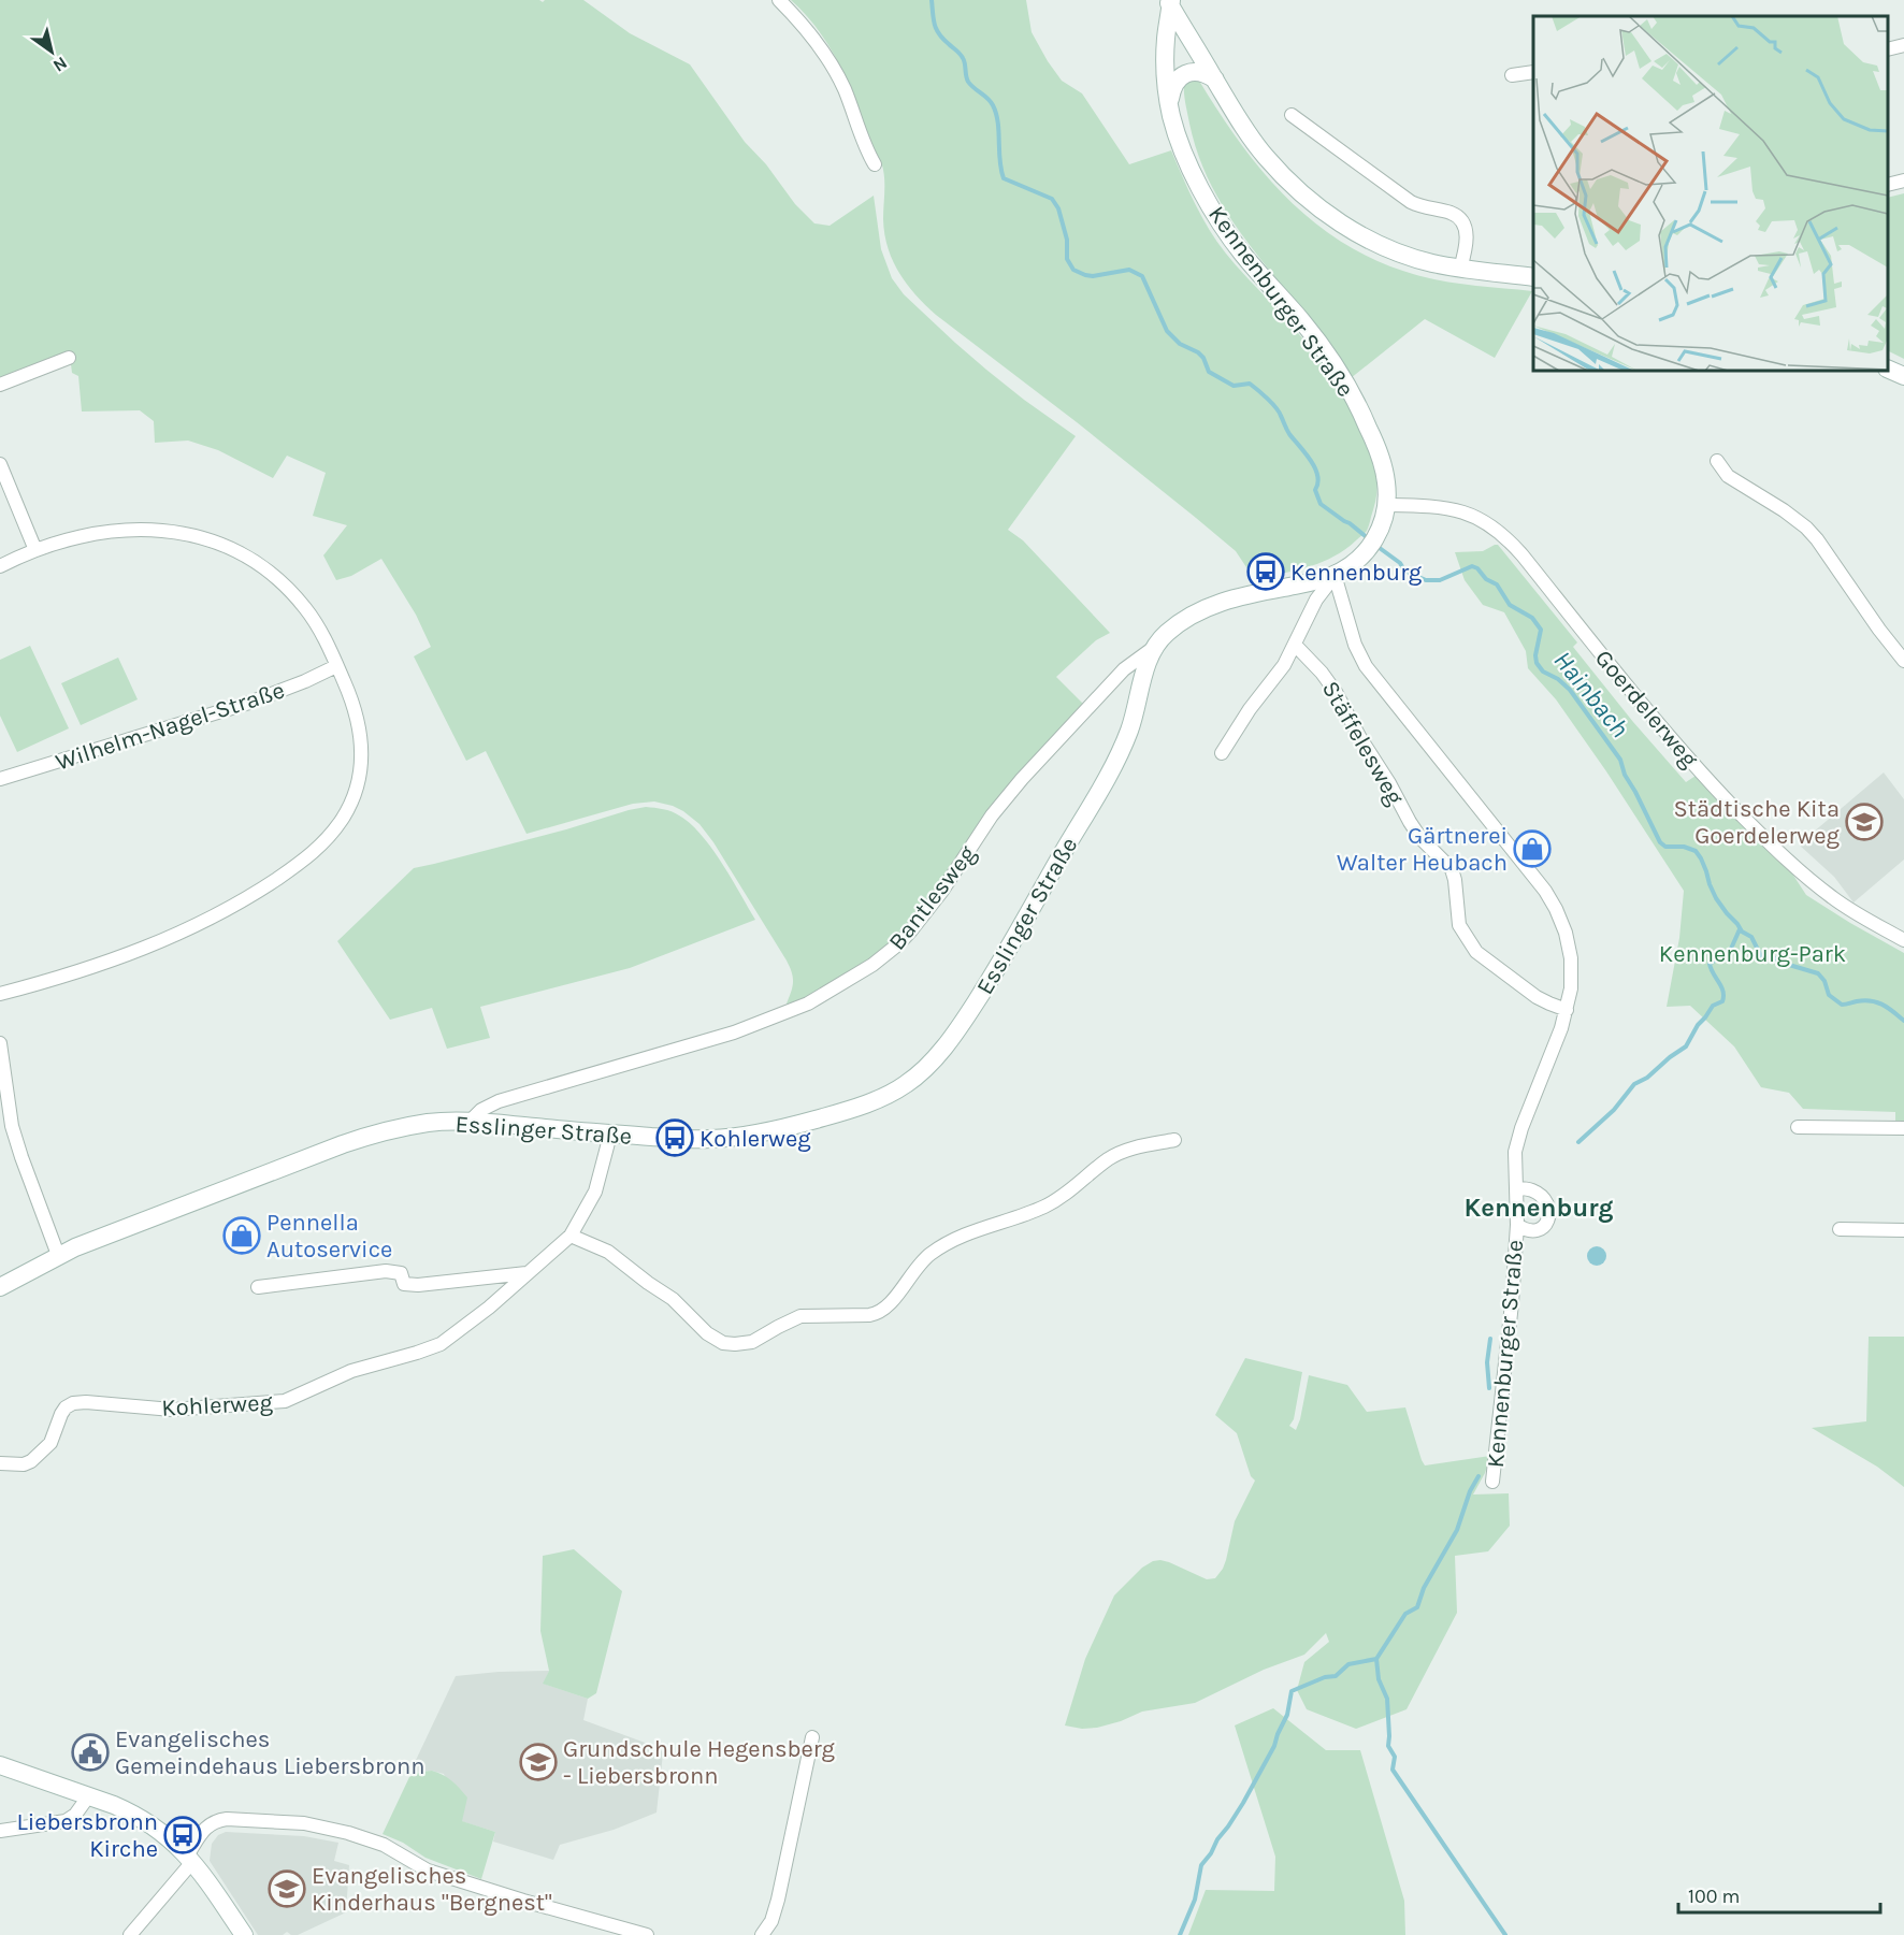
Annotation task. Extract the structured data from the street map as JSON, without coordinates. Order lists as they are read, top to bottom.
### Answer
{
  "streets": {
    "street": [
      "Kennenburger Straße",
      "Goerdelerweg",
      "Wilhelm-Nagel-Straße",
      "Stäffelesweg",
      "Bantlesweg",
      "Esslinger Straße",
      "Kohlerweg"
    ]
  },
  "crossings": [
    ["Kennenburger Straße", "Goerdelerweg"],
    ["Kennenburger Straße", "Stäffelesweg"],
    ["Kennenburger Straße", "Esslinger Straße"],
    ["Bantlesweg", "Esslinger Straße"],
    ["Esslinger Straße", "Kohlerweg"]
  ],
  "districts": ["Kennenburg"],
  "water": ["Hainbach"],
  "parks": ["Kennenburg-Park"],
  "places": {
    "bus stop": ["Kennenburg", "Kohlerweg", "Liebersbronn Kirche"],
    "school or university": ["Städtische Kita Goerdelerweg", "Grundschule Hegensberg - Liebersbronn", "Evangelisches Kinderhaus \"Bergnest\""],
    "shop": ["Gärtnerei Walter Heubach", "Pennella Autoservice"],
    "public building": ["Evangelisches Gemeindehaus Liebersbronn"]
  },
  "scale_bar": "100 m",
  "north": "bottom right"
}
